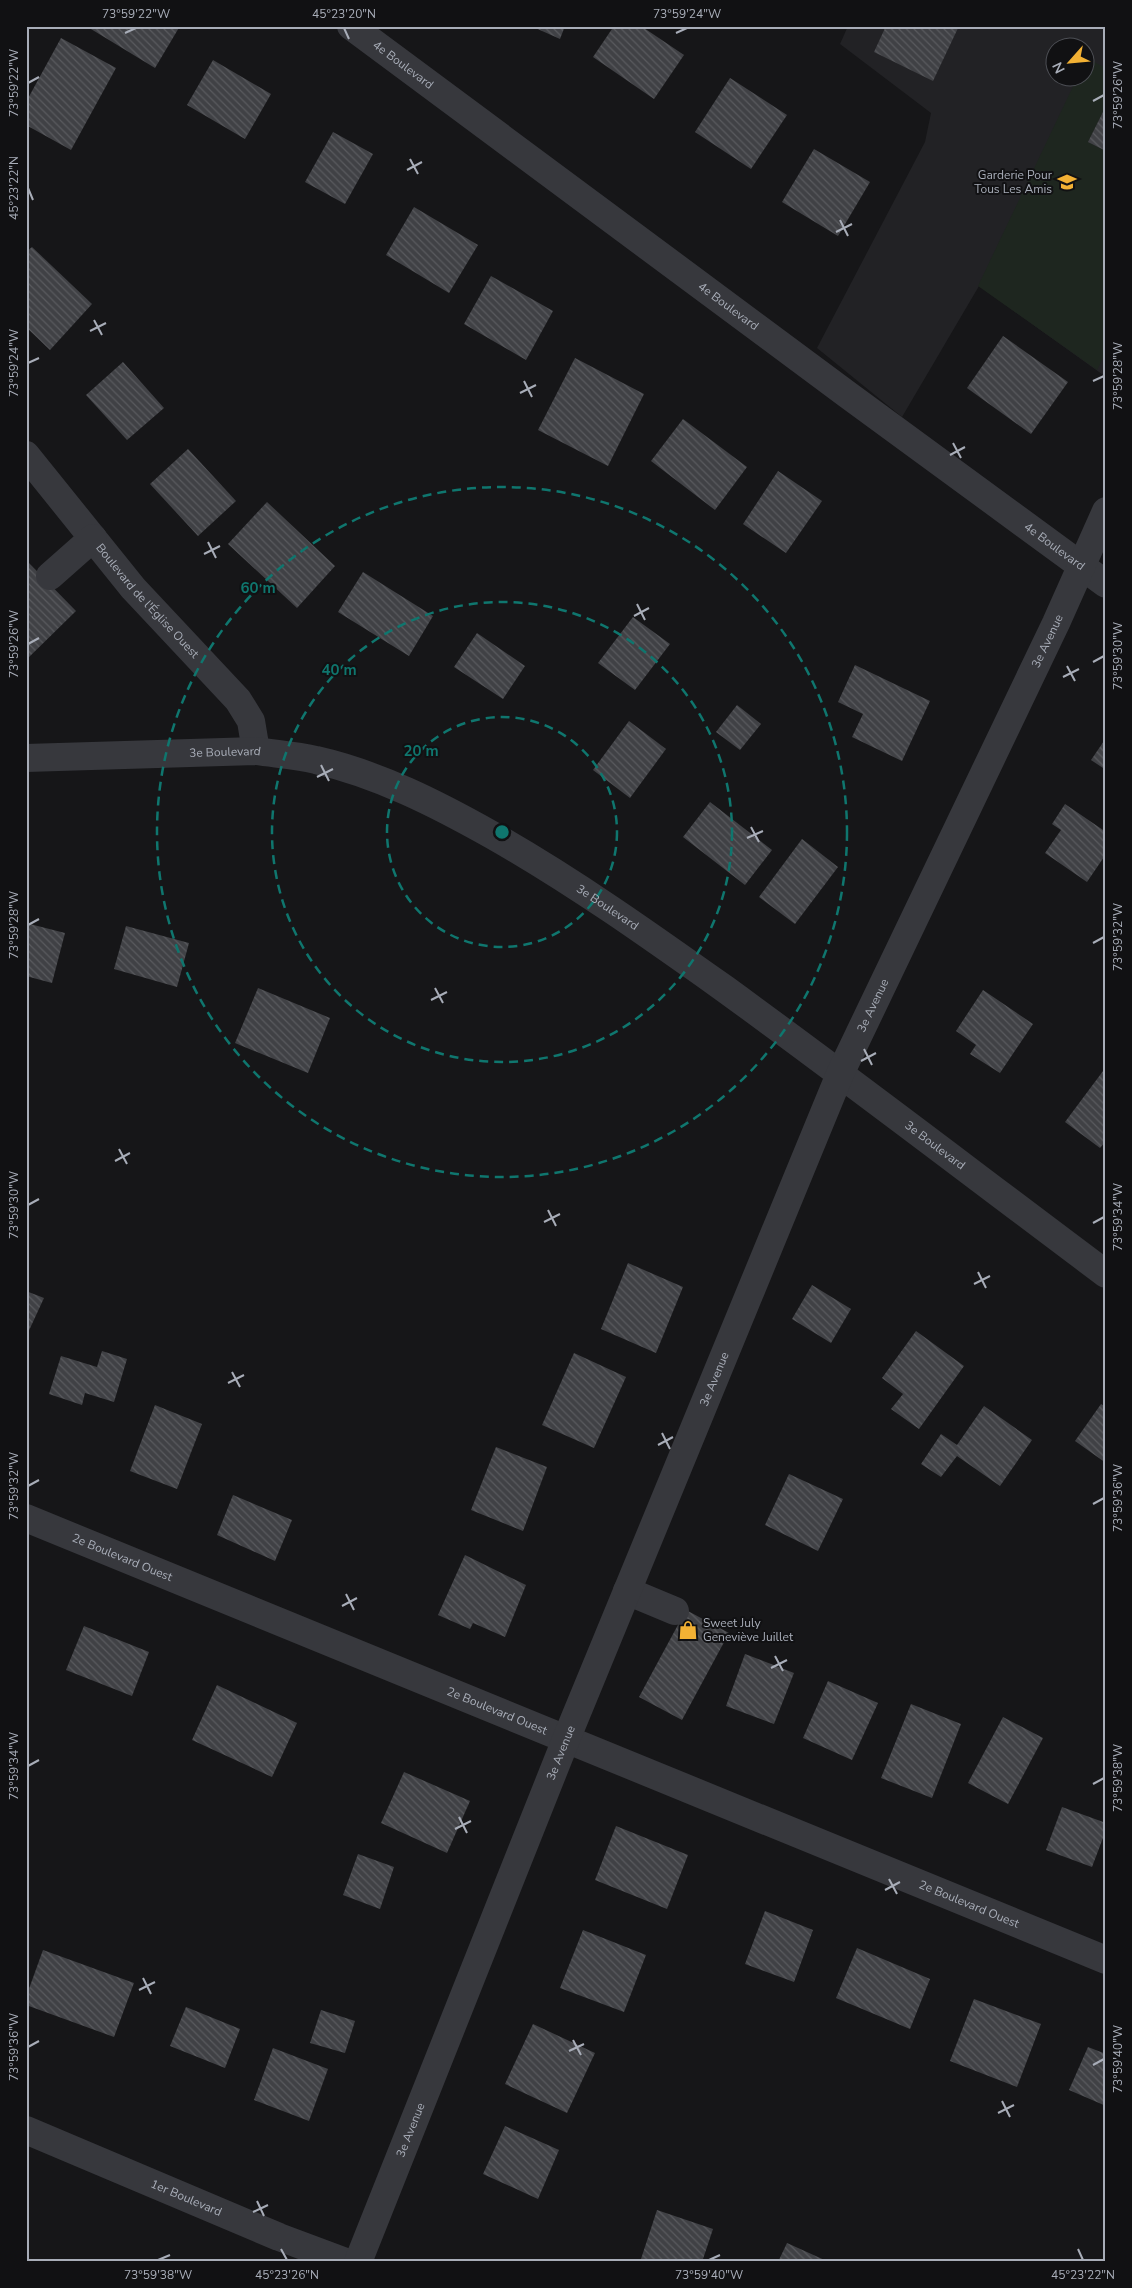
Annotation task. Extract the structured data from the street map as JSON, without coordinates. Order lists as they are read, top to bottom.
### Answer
{
  "streets": {
    "street": [
      "4e Boulevard",
      "Boulevard de l'Église Ouest",
      "3e Avenue",
      "3e Boulevard",
      "2e Boulevard Ouest",
      "1er Boulevard"
    ]
  },
  "crossings": [
    ["4e Boulevard", "3e Avenue"],
    ["Boulevard de l'Église Ouest", "3e Boulevard"],
    ["3e Avenue", "3e Boulevard"],
    ["3e Avenue", "2e Boulevard Ouest"]
  ],
  "places": {
    "school or university": ["Garderie Pour Tous Les Amis"],
    "shop": ["Sweet July Geneviève Juillet"]
  },
  "north": "bottom left",
  "coordinates": [
    "73°59'22\"W",
    "45°23'20\"N",
    "73°59'24\"W",
    "73°59'26\"W",
    "45°23'22\"N",
    "73°59'28\"W",
    "73°59'30\"W",
    "73°59'32\"W",
    "73°59'34\"W",
    "73°59'36\"W",
    "73°59'38\"W",
    "73°59'40\"W",
    "45°23'26\"N"
  ],
  "rings": ["60 m", "40 m", "20 m"]
}
